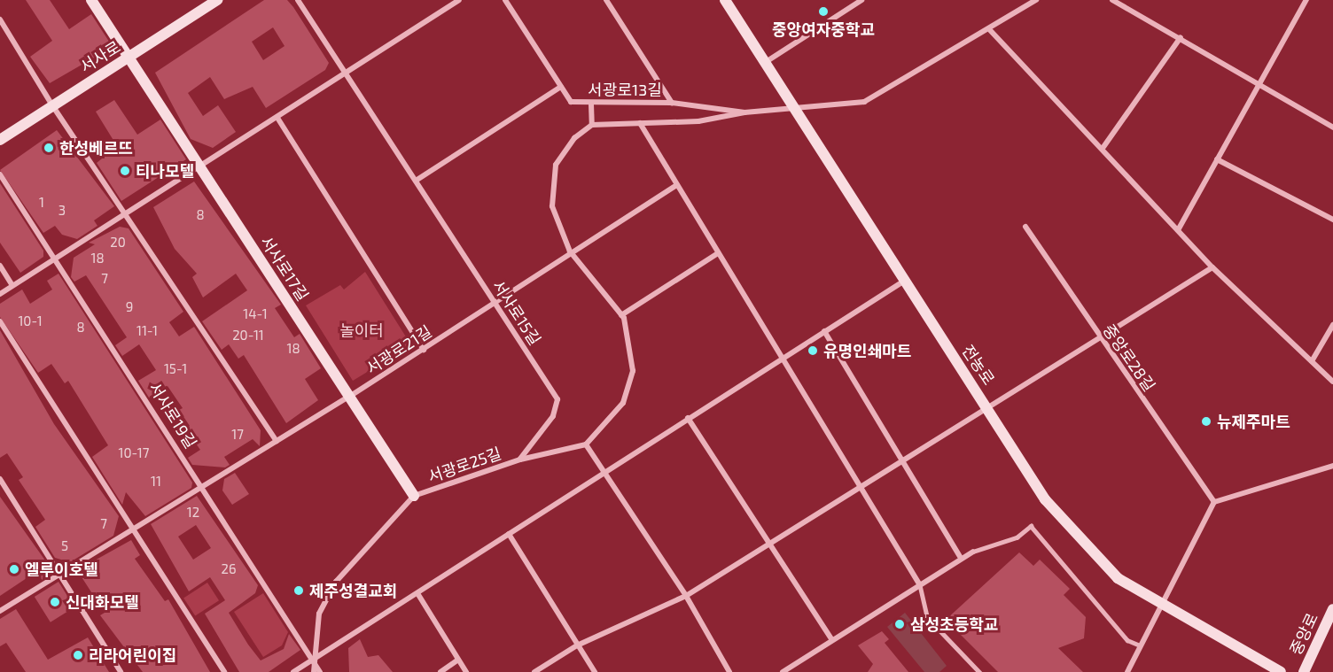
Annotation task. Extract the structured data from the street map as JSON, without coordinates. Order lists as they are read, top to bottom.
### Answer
{
  "streets": {
    "street": [
      "서사로",
      "서광로13길",
      "서사로17길",
      "서사로15길",
      "서광로21길",
      "중앙로28길",
      "전농로",
      "서사로19길",
      "서광로25길",
      "중앙로"
    ]
  },
  "crossings": [
    ["서사로", "서사로17길"],
    ["서광로13길", "전농로"],
    ["서사로17길", "서광로21길"],
    ["서사로17길", "서광로25길"],
    ["서사로15길", "서광로21길"],
    ["서사로15길", "서광로25길"],
    ["서광로21길", "서사로19길"],
    ["서사로19길", "서광로25길"]
  ],
  "parks": ["놀이터"],
  "places": [
    "중앙여자중학교",
    "한성베르뜨",
    "티나모텔",
    "유명인쇄마트",
    "뉴제주마트",
    "엘루이호텔",
    "제주성결교회",
    "신대화모텔",
    "삼성초등학교",
    "리라어린이집"
  ],
  "house_numbers": [
    "1",
    "3",
    "8",
    "20",
    "18",
    "7",
    "9",
    "14-1",
    "10-1",
    "8",
    "11-1",
    "20-11",
    "18",
    "15-1",
    "17",
    "10-17",
    "11",
    "12",
    "7",
    "5",
    "26"
  ]
}
